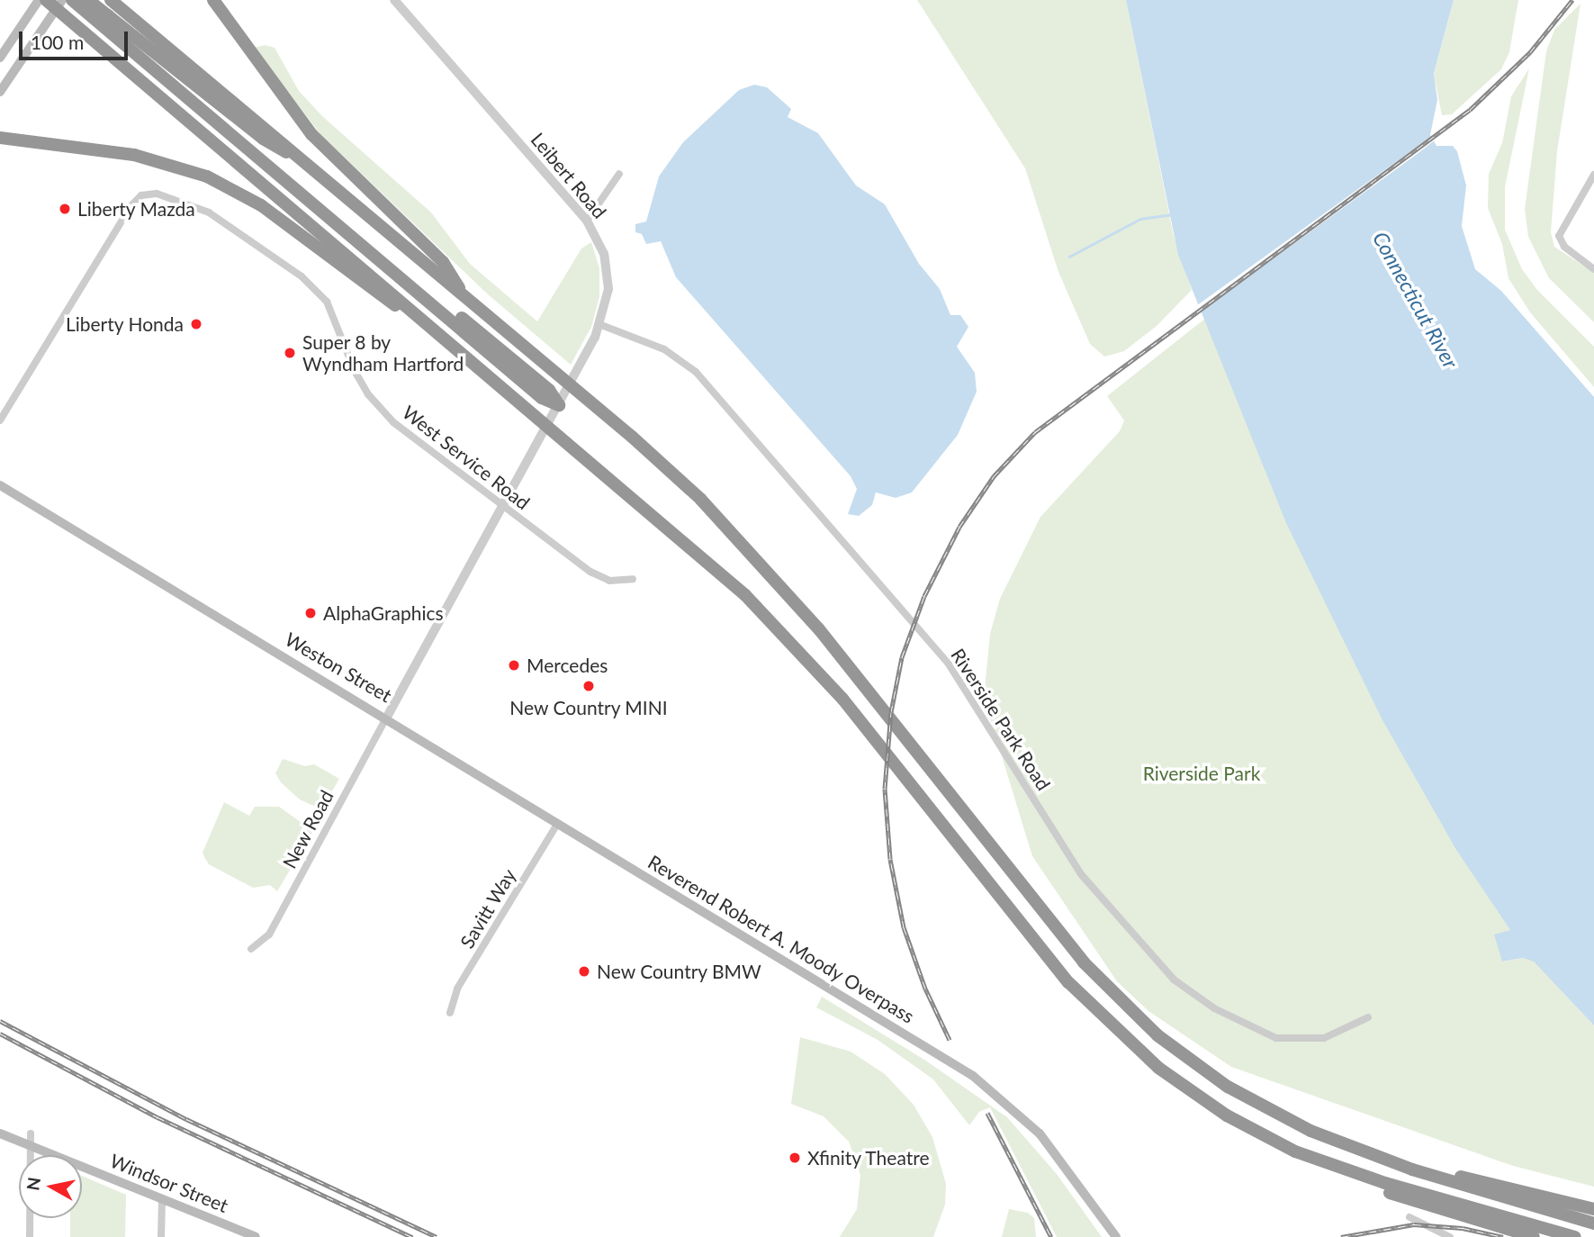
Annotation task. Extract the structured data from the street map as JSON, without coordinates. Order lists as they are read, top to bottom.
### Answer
{
  "streets": {
    "main road": ["Weston Street", "Reverend Robert A. Moody Overpass", "Windsor Street"],
    "street": [
      "Leibert Road",
      "West Service Road",
      "Riverside Park Road",
      "New Road",
      "Savitt Way"
    ]
  },
  "crossings": [
    ["Leibert Road", "Weston Street"],
    ["Leibert Road", "Riverside Park Road"],
    ["West Service Road", "Weston Street"],
    ["Weston Street", "New Road"],
    ["Weston Street", "Reverend Robert A. Moody Overpass"],
    ["New Road", "Reverend Robert A. Moody Overpass"],
    ["Savitt Way", "Reverend Robert A. Moody Overpass"]
  ],
  "water": ["Connecticut River"],
  "parks": ["Riverside Park"],
  "places": [
    "Liberty Mazda",
    "Liberty Honda",
    "Super 8 by Wyndham Hartford",
    "AlphaGraphics",
    "Mercedes",
    "New Country MINI",
    "New Country BMW",
    "Xfinity Theatre"
  ],
  "scale_bar": "100 m",
  "north": "left"
}
